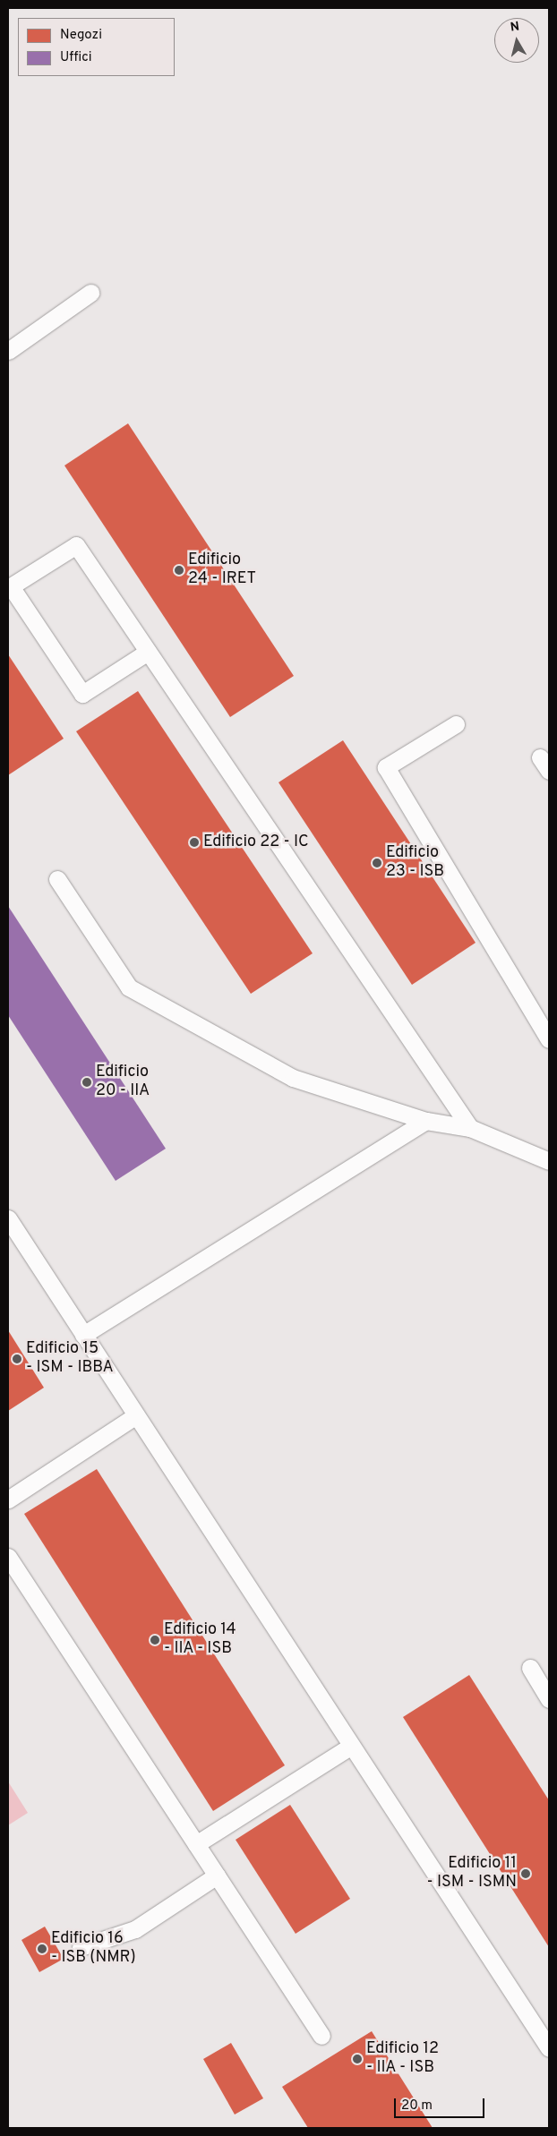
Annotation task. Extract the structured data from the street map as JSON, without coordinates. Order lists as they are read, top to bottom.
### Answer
{
  "places": [
    "Edificio 24 - IRET",
    "Edificio 22 - IC",
    "Edificio 23 - ISB",
    "Edificio 20 - IIA",
    "Edificio 15 - ISM - IBBA",
    "Edificio 14 - IIA - ISB",
    "Edificio 11 - ISM - ISMN",
    "Edificio 16 - ISB (NMR)",
    "Edificio 12 - IIA - ISB"
  ],
  "legend": ["Negozi", "Uffici"],
  "scale_bar": "20 m",
  "north": "top"
}
